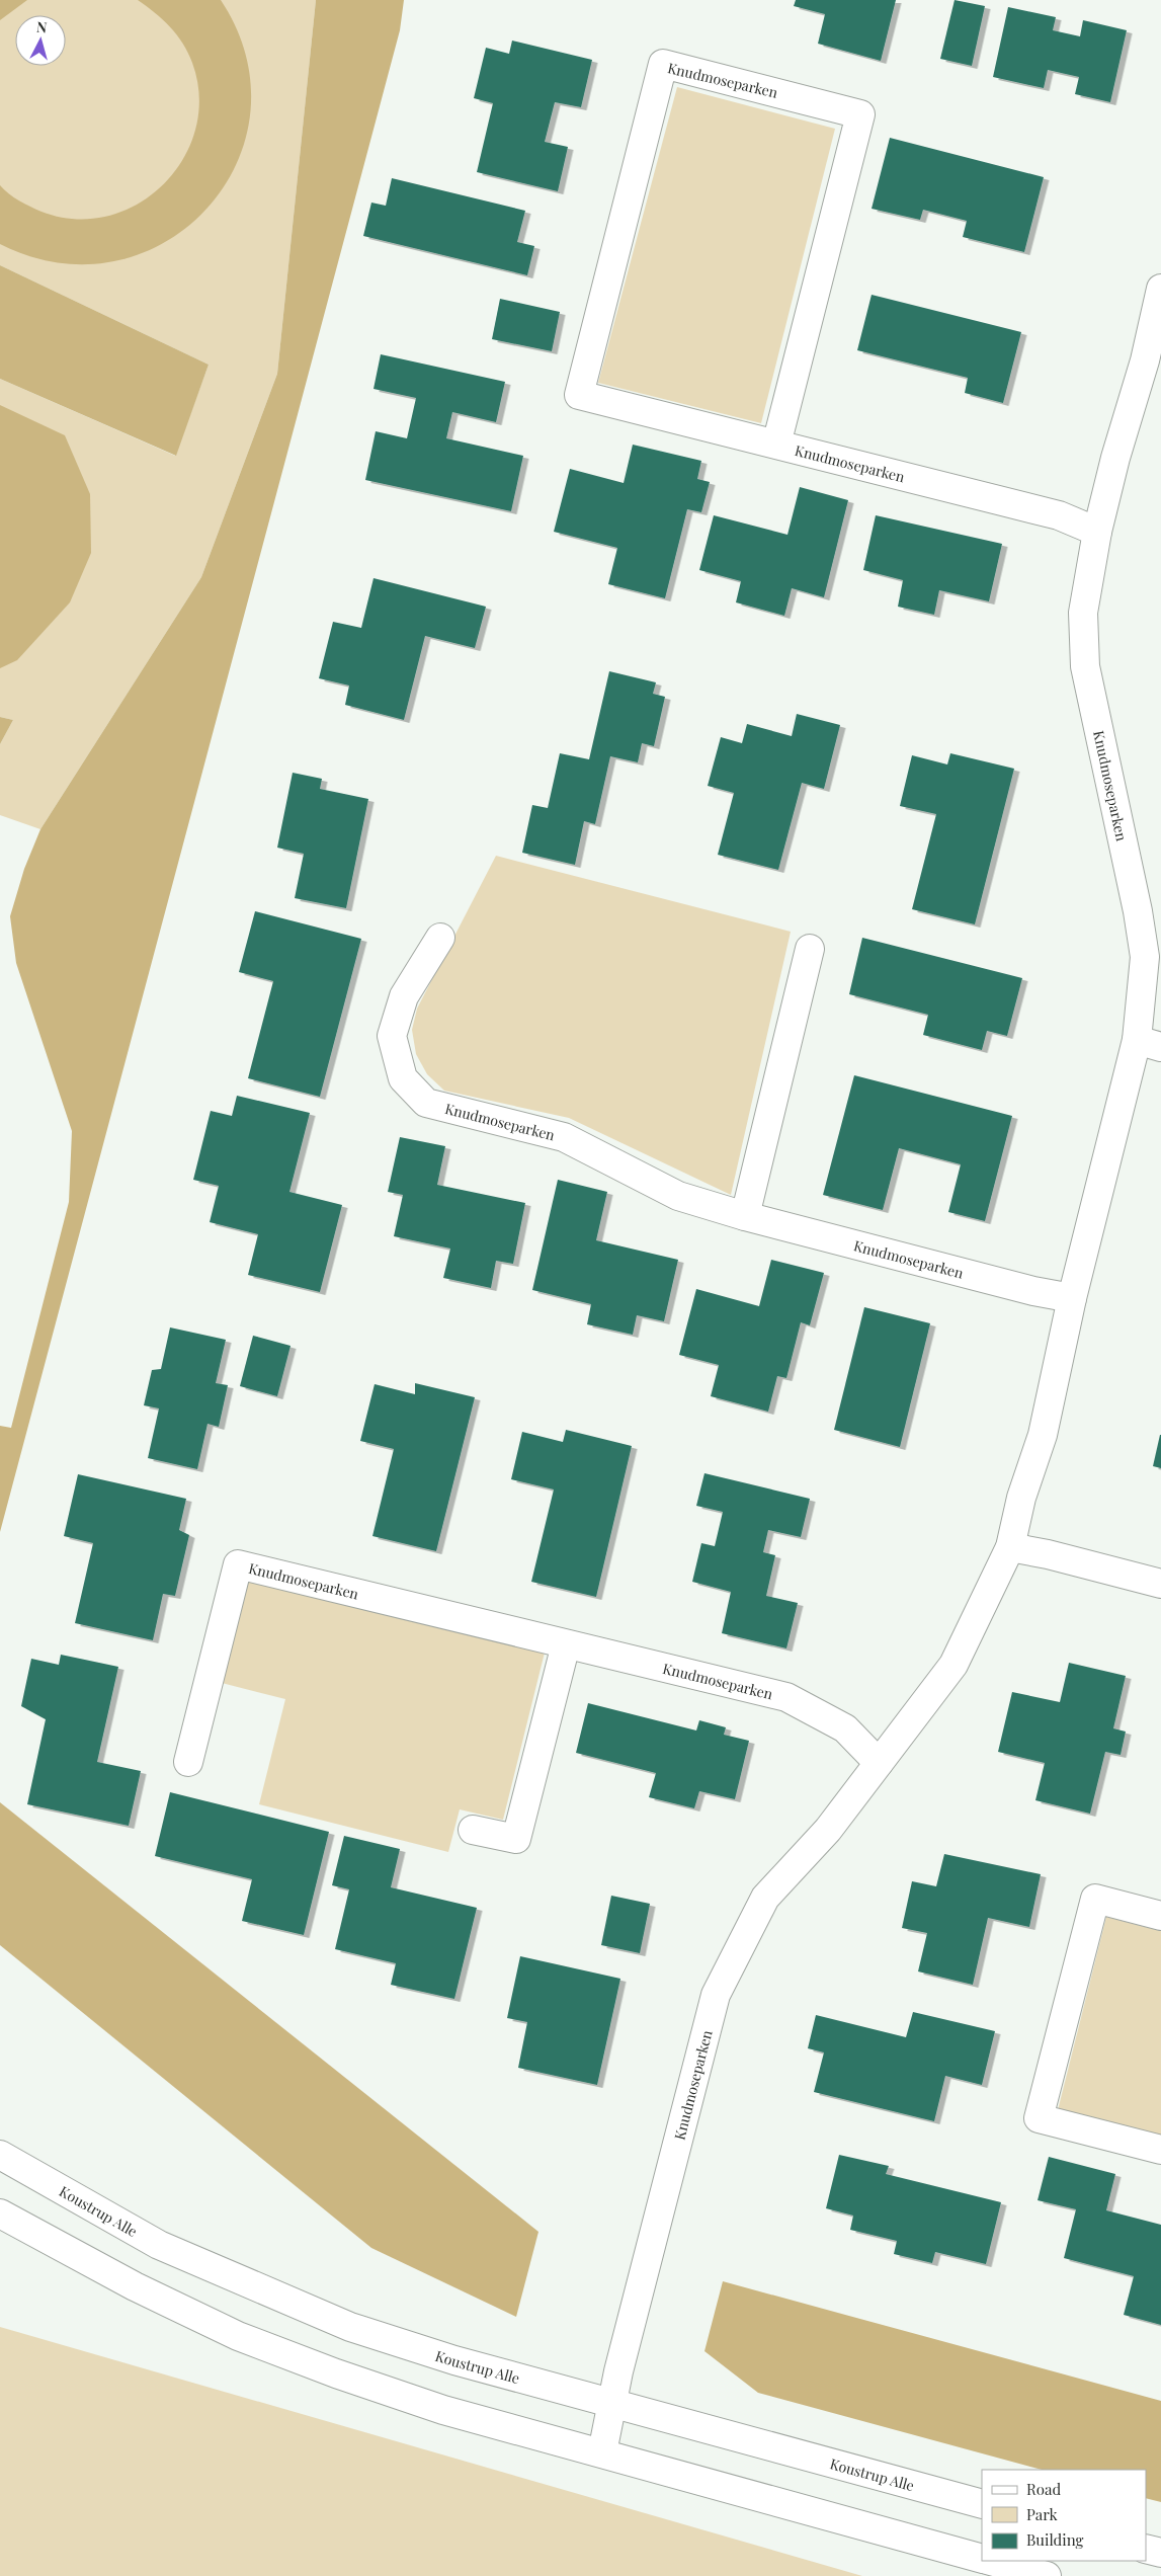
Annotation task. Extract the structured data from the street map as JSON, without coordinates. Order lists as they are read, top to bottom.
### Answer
{
  "streets": {
    "street": ["Knudmoseparken", "Koustrup Alle"]
  },
  "crossings": [
    ["Knudmoseparken", "Koustrup Alle"]
  ],
  "legend": ["Road", "Park", "Building"],
  "north": "top"
}
